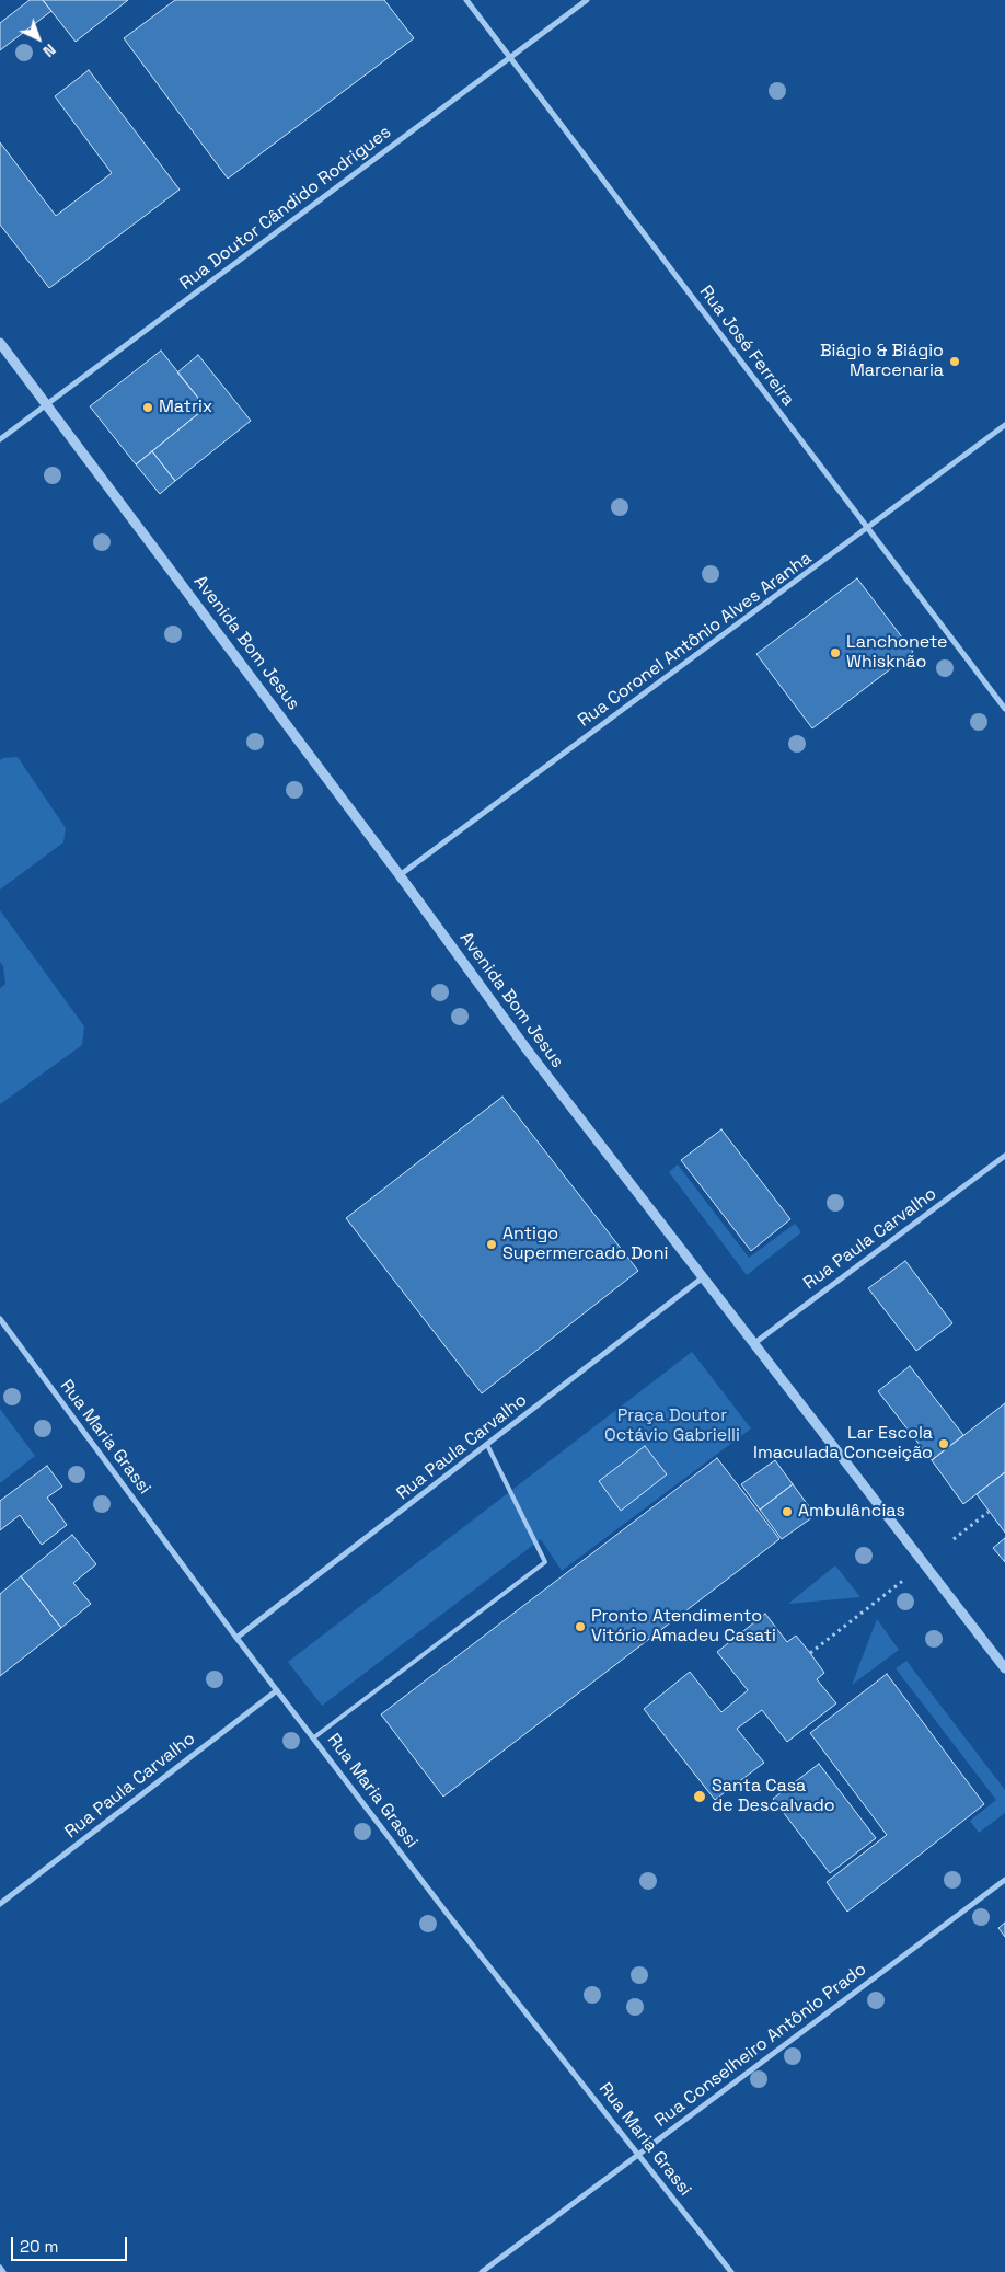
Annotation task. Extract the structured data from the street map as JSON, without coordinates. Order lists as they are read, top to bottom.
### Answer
{
  "streets": {
    "street": [
      "Rua Doutor Cândido Rodrigues",
      "Rua José Ferreira",
      "Rua Coronel Antônio Alves Aranha",
      "Avenida Bom Jesus",
      "Rua Paula Carvalho",
      "Rua Maria Grassi",
      "Rua Conselheiro Antônio Prado"
    ]
  },
  "crossings": [
    ["Rua Doutor Cândido Rodrigues", "Rua José Ferreira"],
    ["Rua Doutor Cândido Rodrigues", "Avenida Bom Jesus"],
    ["Rua José Ferreira", "Rua Coronel Antônio Alves Aranha"],
    ["Rua Coronel Antônio Alves Aranha", "Avenida Bom Jesus"],
    ["Avenida Bom Jesus", "Rua Paula Carvalho"],
    ["Rua Paula Carvalho", "Rua Maria Grassi"],
    ["Rua Maria Grassi", "Rua Conselheiro Antônio Prado"]
  ],
  "parks": ["Praça Doutor Octávio Gabrielli"],
  "places": [
    "Biágio & Biágio Marcenaria",
    "Matrix",
    "Lanchonete Whisknão",
    "Antigo Supermercado Doni",
    "Lar Escola Imaculada Conceição",
    "Ambulâncias",
    "Pronto Atendimento Vitório Amadeu Casati",
    "Santa Casa de Descalvado"
  ],
  "scale_bar": "20 m",
  "north": "bottom right"
}
